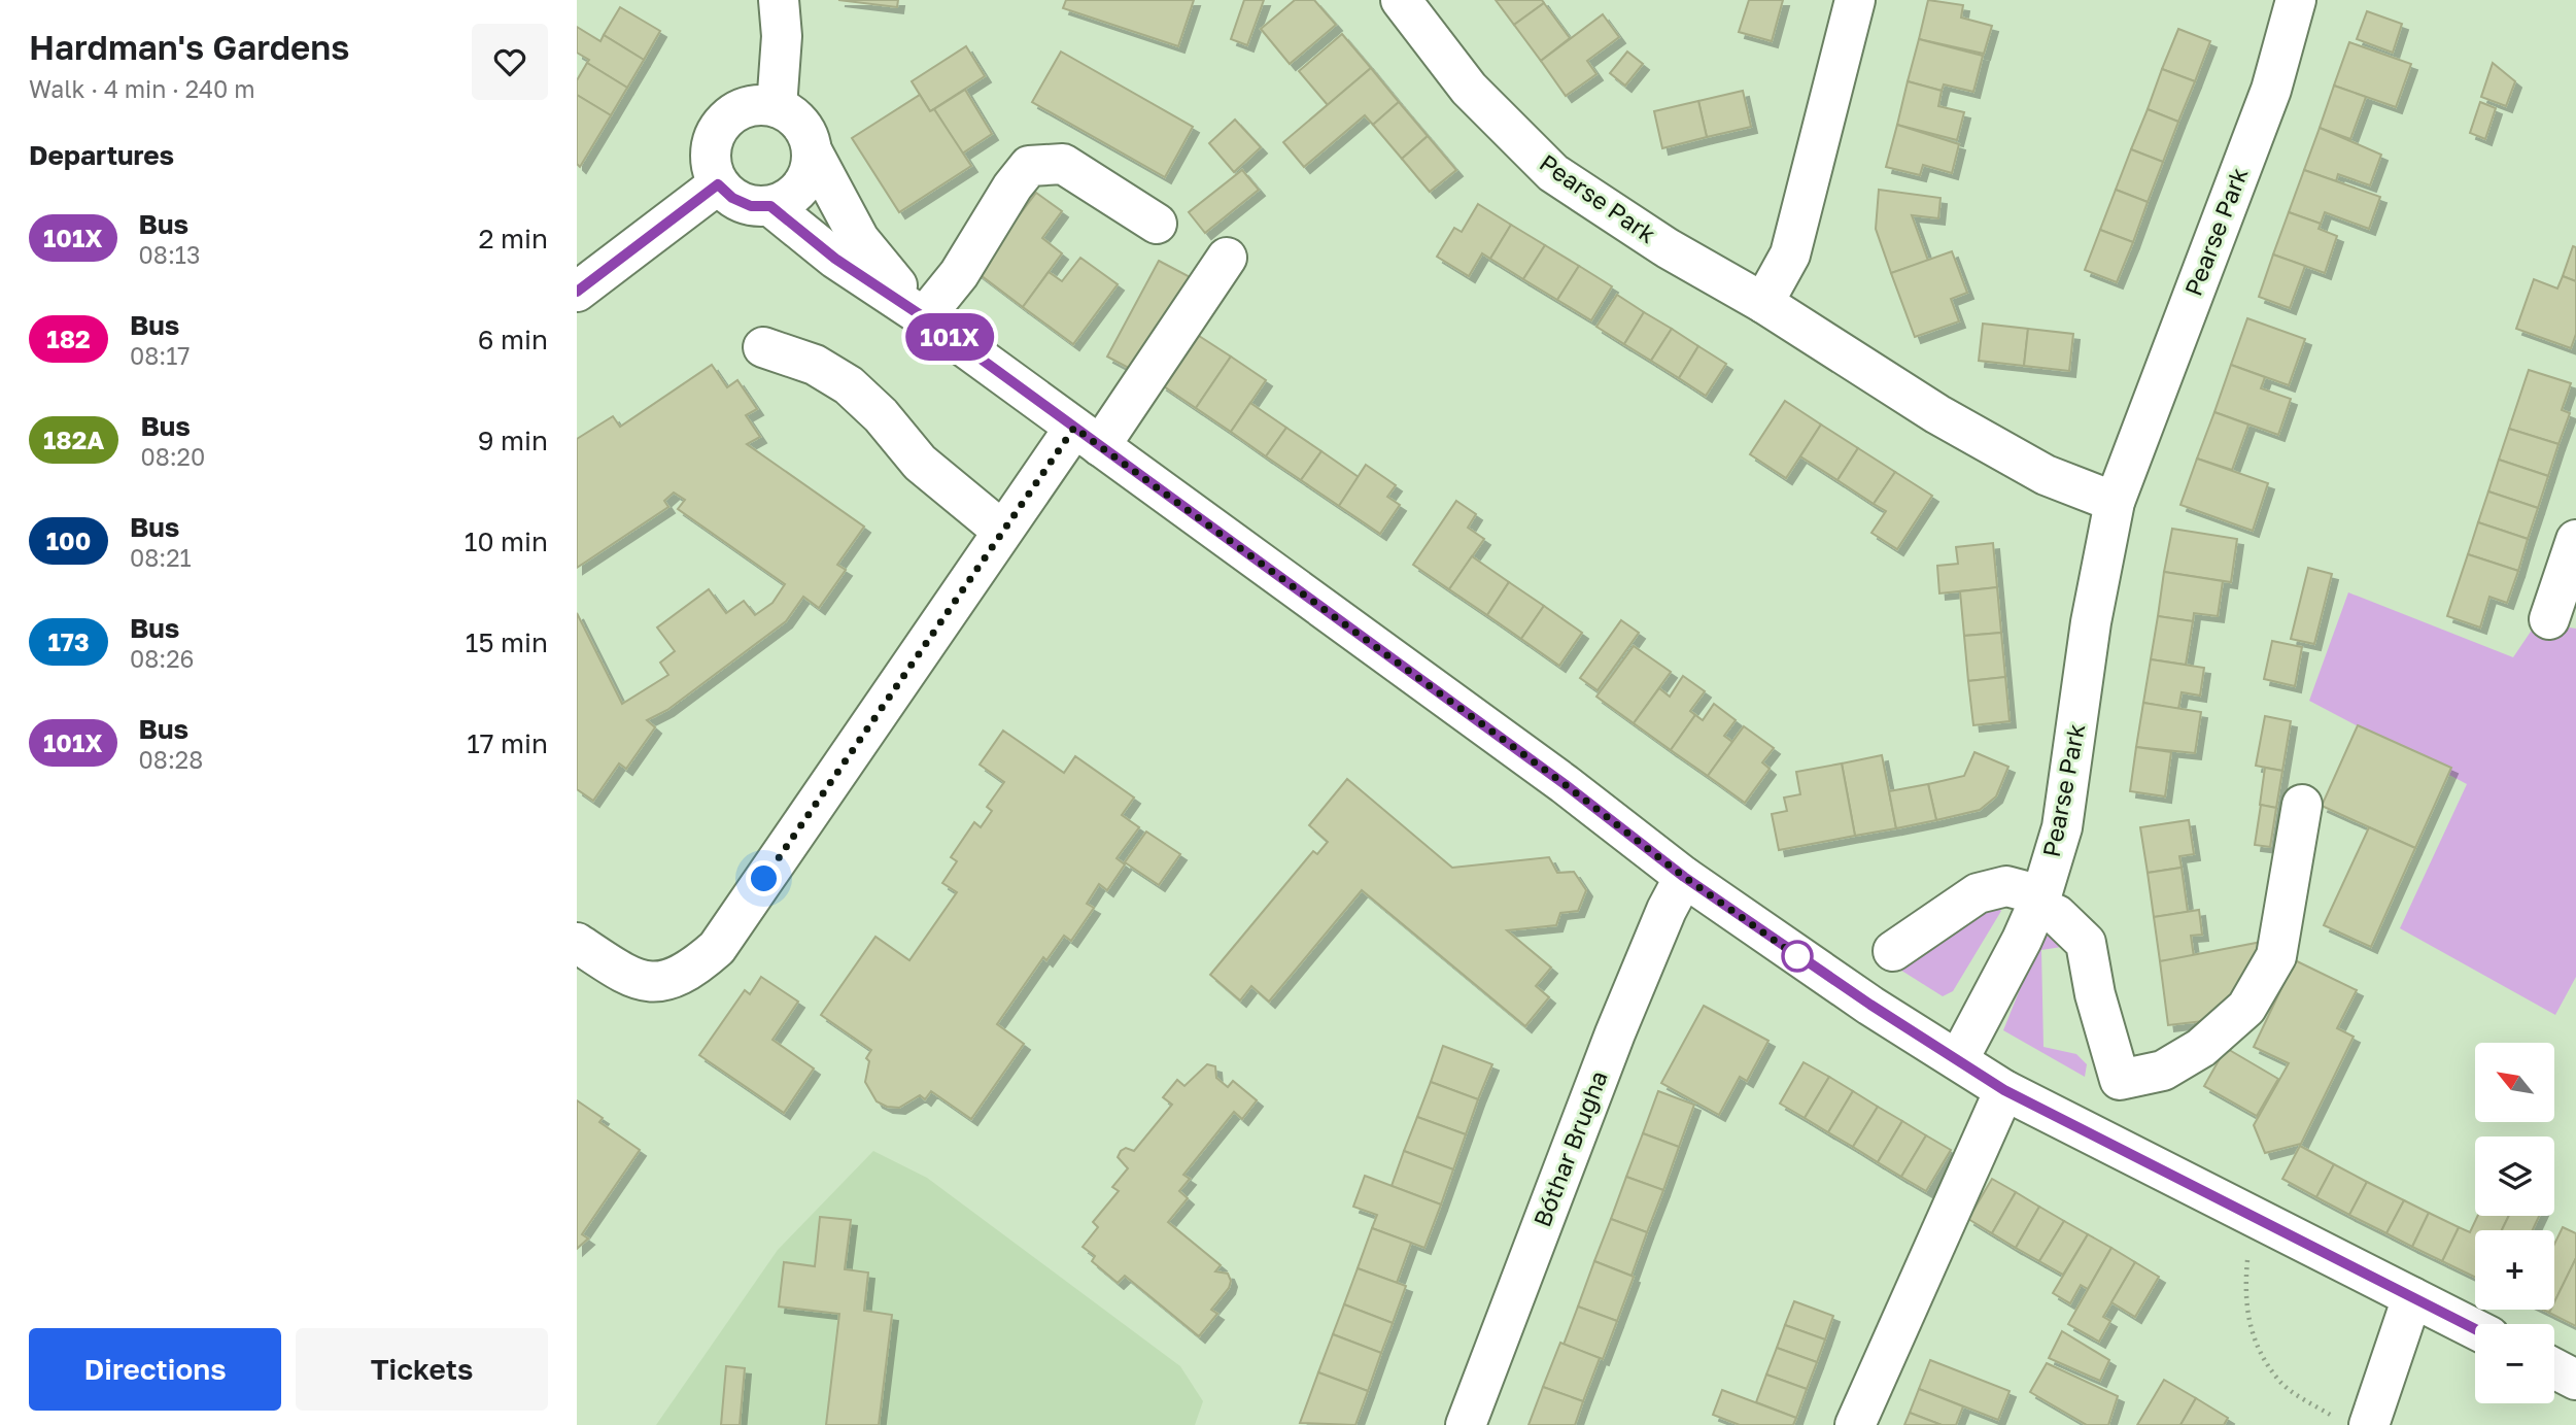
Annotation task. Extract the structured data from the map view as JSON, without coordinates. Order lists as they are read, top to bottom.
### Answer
{
  "streets": {
    "street": ["Pearse Park", "Bóthar Brugha"]
  },
  "lines": ["bus line 101X"],
  "north": "top left",
  "page": {
    "heading": [
      ["Hardman's Gardens", "Walk · 4 min · 240 m"],
      "Departures"
    ],
    "on_map": "101X",
    "list": [
      {
        "mark": "101X",
        "name": "Bus",
        "note": "08:13",
        "value": "2 min"
      },
      {
        "mark": "182",
        "name": "Bus",
        "note": "08:17",
        "value": "6 min"
      },
      {
        "mark": "182A",
        "name": "Bus",
        "note": "08:20",
        "value": "9 min"
      },
      {
        "mark": "100",
        "name": "Bus",
        "note": "08:21",
        "value": "10 min"
      },
      {
        "mark": "173",
        "name": "Bus",
        "note": "08:26",
        "value": "15 min"
      },
      {
        "mark": "101X",
        "name": "Bus",
        "note": "08:28",
        "value": "17 min"
      }
    ],
    "map_buttons": ["+", "−"],
    "buttons": ["Directions", "Tickets"]
  }
}
